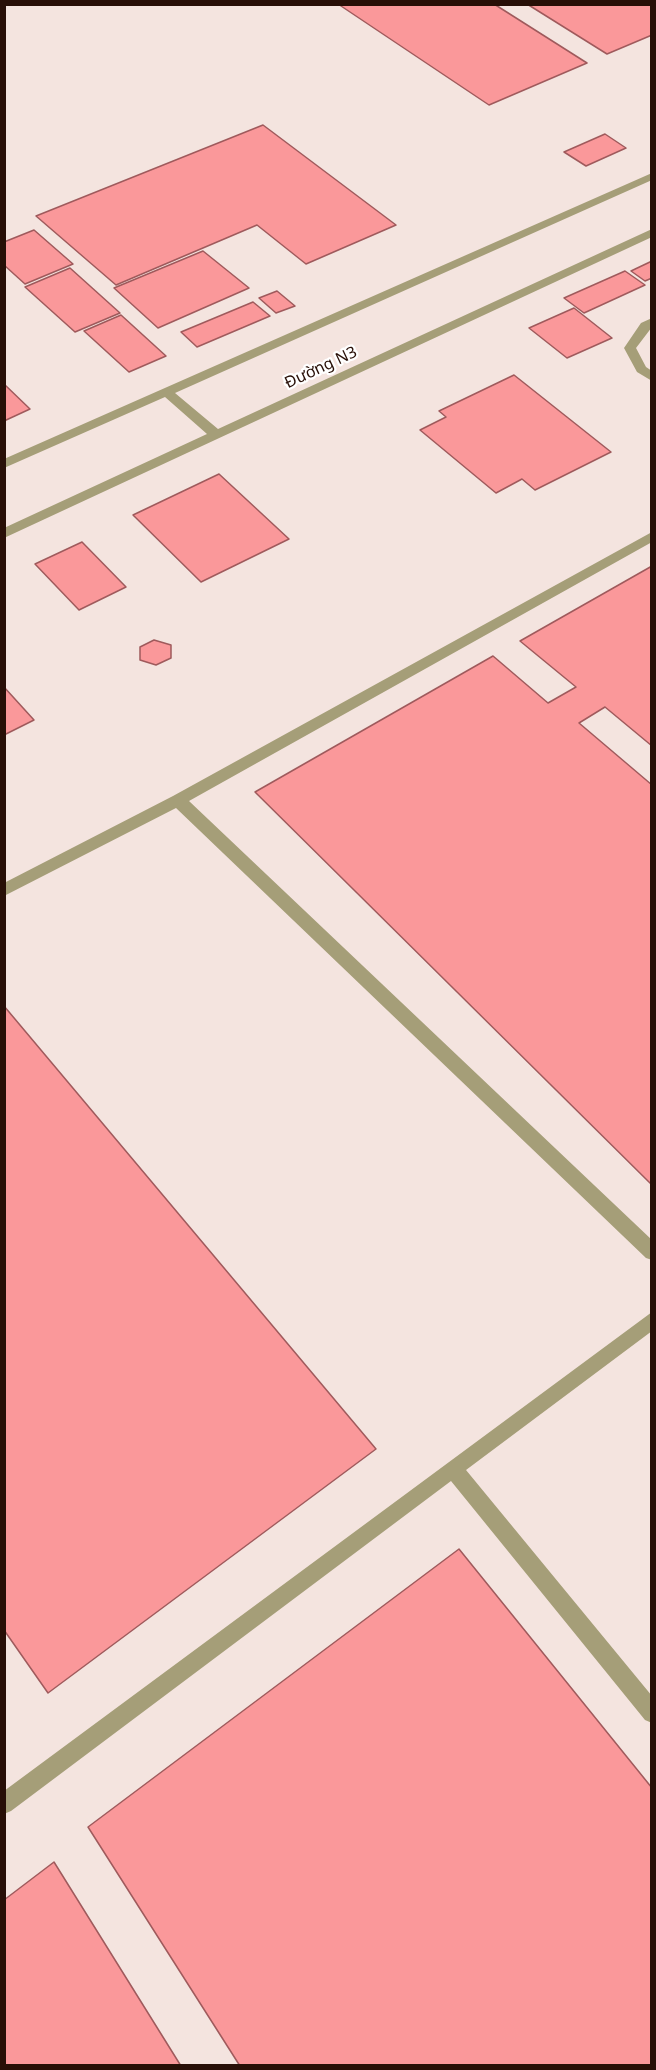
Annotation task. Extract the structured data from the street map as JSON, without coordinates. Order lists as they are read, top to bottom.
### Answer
{
  "streets": {
    "street": ["Đường N3"]
  }
}
